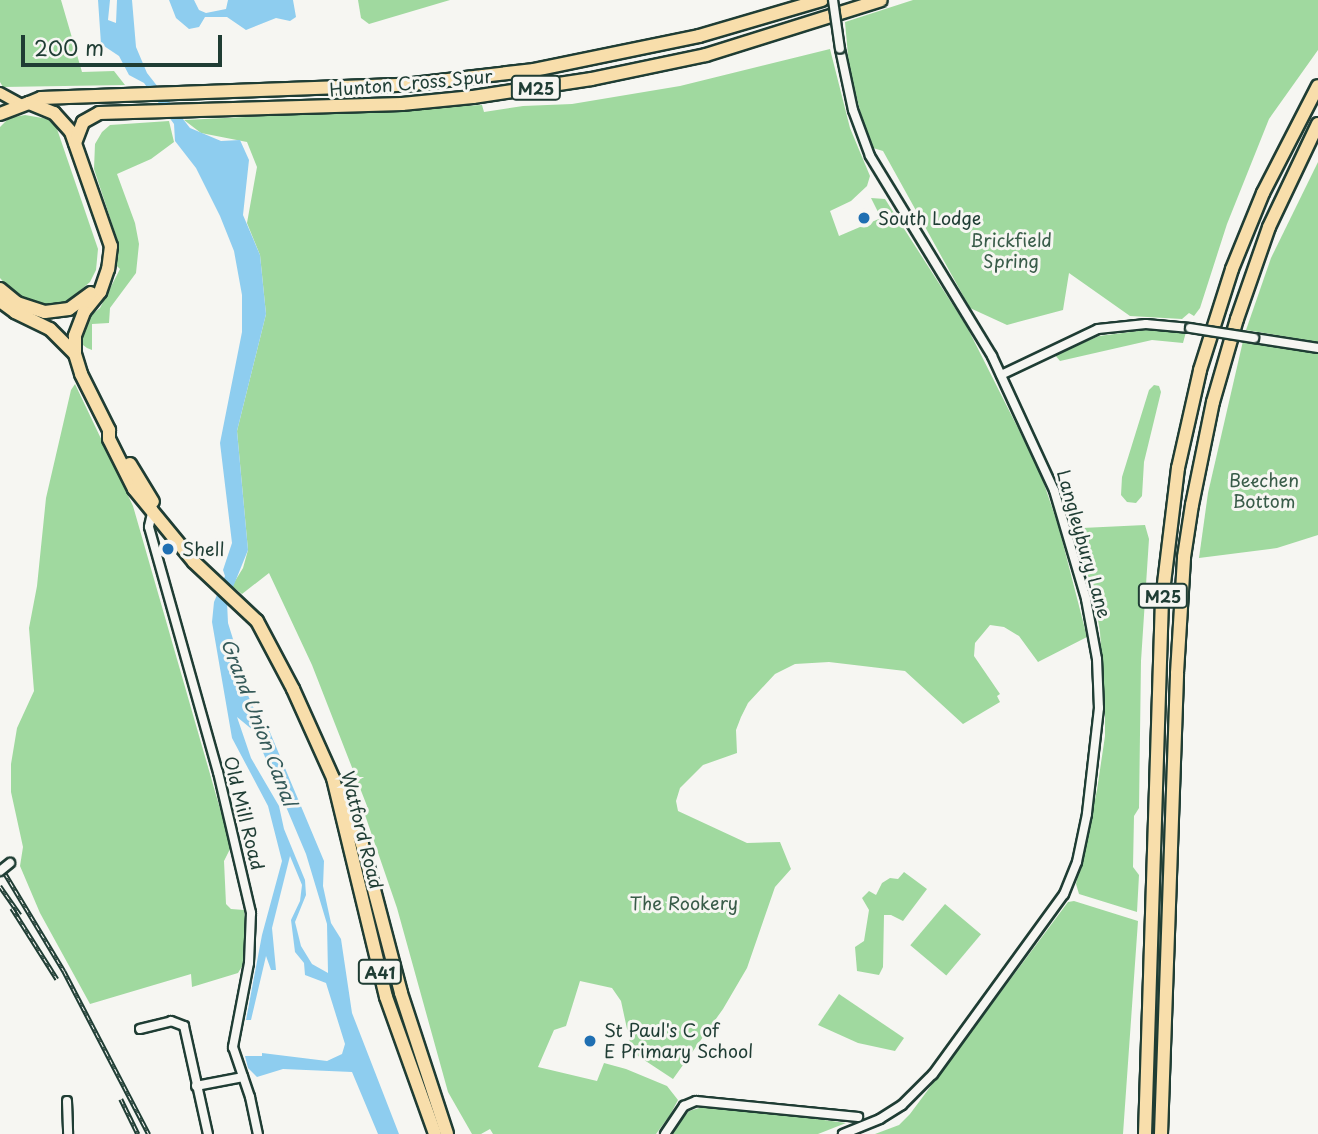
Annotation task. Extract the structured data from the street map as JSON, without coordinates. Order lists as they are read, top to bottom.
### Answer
{
  "streets": {
    "highway": [
      "Hunton Cross Spur",
      "M25",
      "Watford Road",
      "A41"
    ],
    "street": ["Langleybury Lane", "Old Mill Road"]
  },
  "crossings": [
    ["Old Mill Road", "Watford Road"],
    ["Old Mill Road", "A41"],
    ["Watford Road", "A41"]
  ],
  "water": ["Grand Union Canal"],
  "parks": ["Brickfield Spring", "Beechen Bottom", "The Rookery"],
  "places": ["South Lodge", "Shell", "St Paul's C of E Primary School"],
  "scale_bar": "200 m"
}
